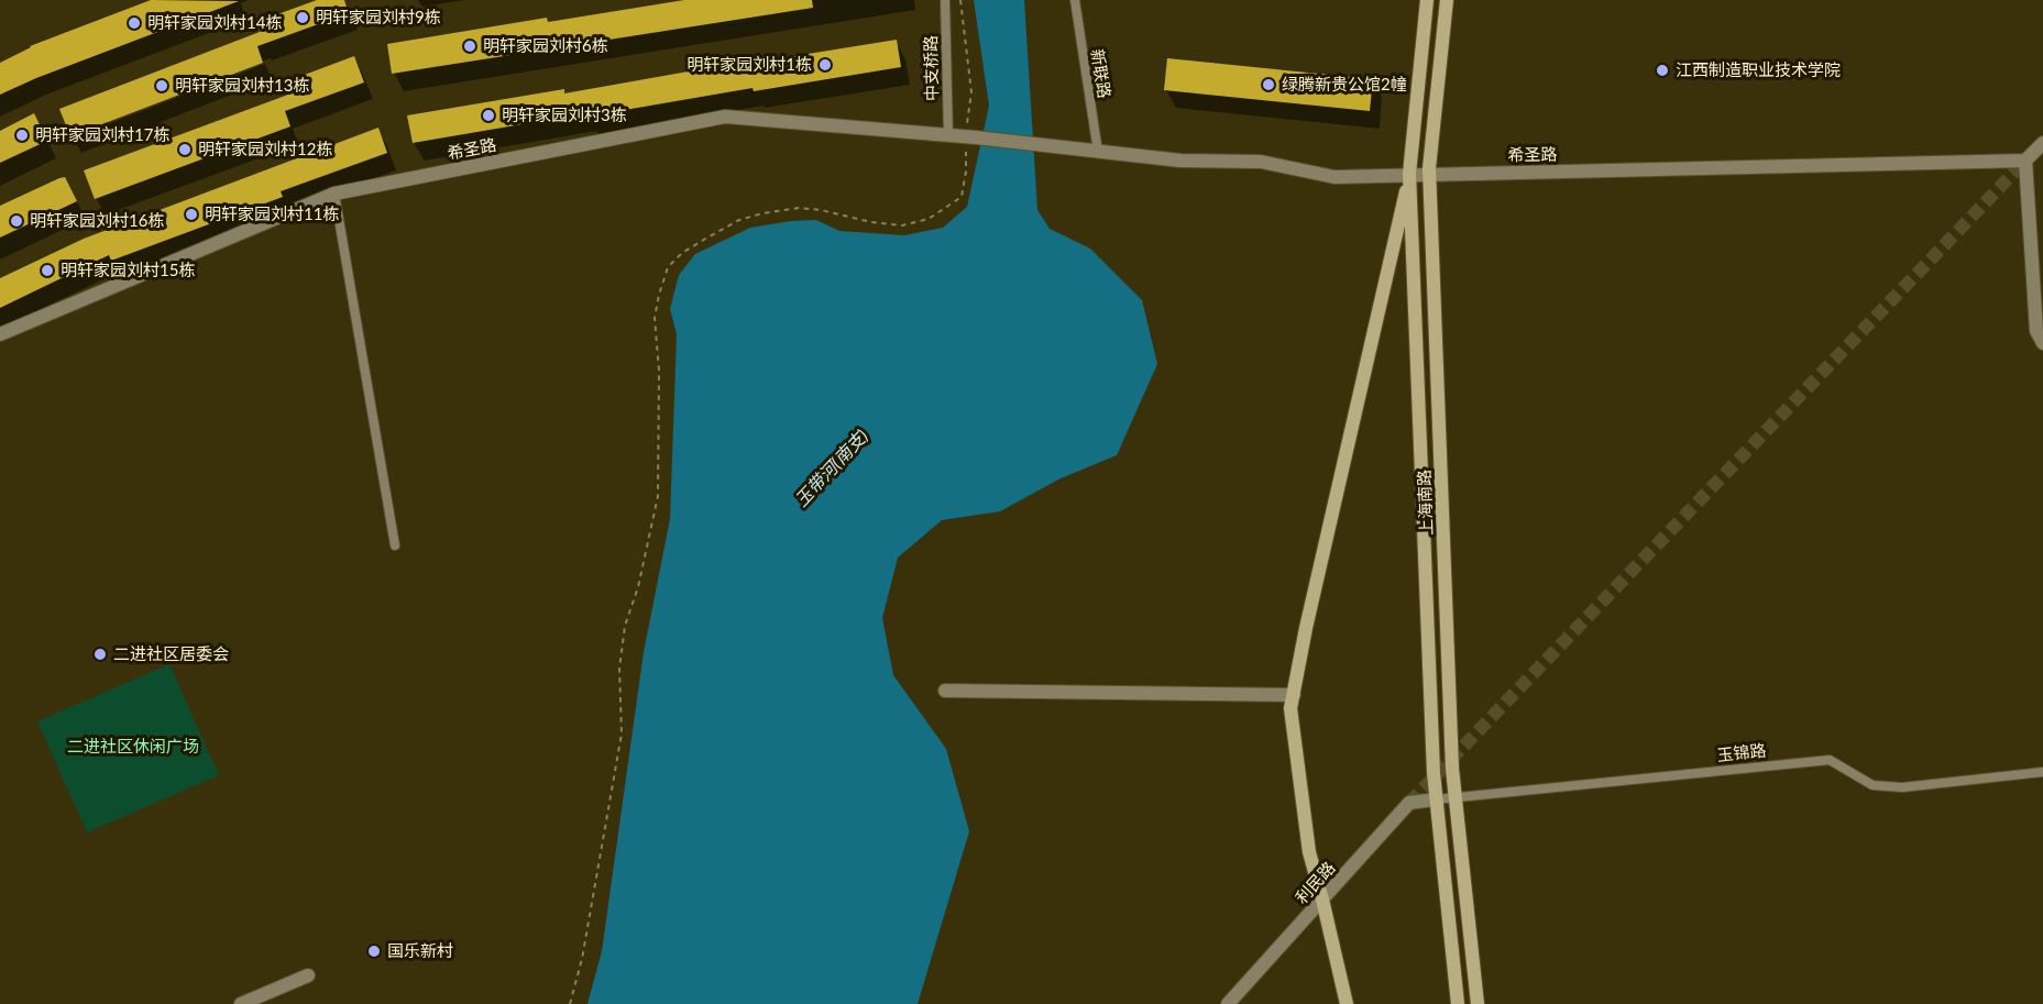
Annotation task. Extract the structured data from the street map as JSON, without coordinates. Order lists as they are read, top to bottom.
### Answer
{
  "streets": {
    "main road": ["上海南路"],
    "street": ["希圣路", "利民路"],
    "lane": ["中支桥路", "新联路", "玉锦路"]
  },
  "crossings": [
    ["中支桥路", "希圣路"],
    ["新联路", "希圣路"],
    ["希圣路", "上海南路"],
    ["上海南路", "玉锦路"],
    ["上海南路", "利民路"],
    ["玉锦路", "利民路"]
  ],
  "water": ["玉带河(南支)"],
  "parks": ["二进社区休闲广场"],
  "places": [
    "明轩家园刘村9栋",
    "明轩家园刘村14栋",
    "明轩家园刘村6栋",
    "明轩家园刘村1栋",
    "江西制造职业技术学院",
    "绿腾新贵公馆2幢",
    "明轩家园刘村13栋",
    "明轩家园刘村3栋",
    "明轩家园刘村17栋",
    "明轩家园刘村12栋",
    "明轩家园刘村11栋",
    "明轩家园刘村16栋",
    "明轩家园刘村15栋",
    "二进社区居委会",
    "国乐新村"
  ]
}
